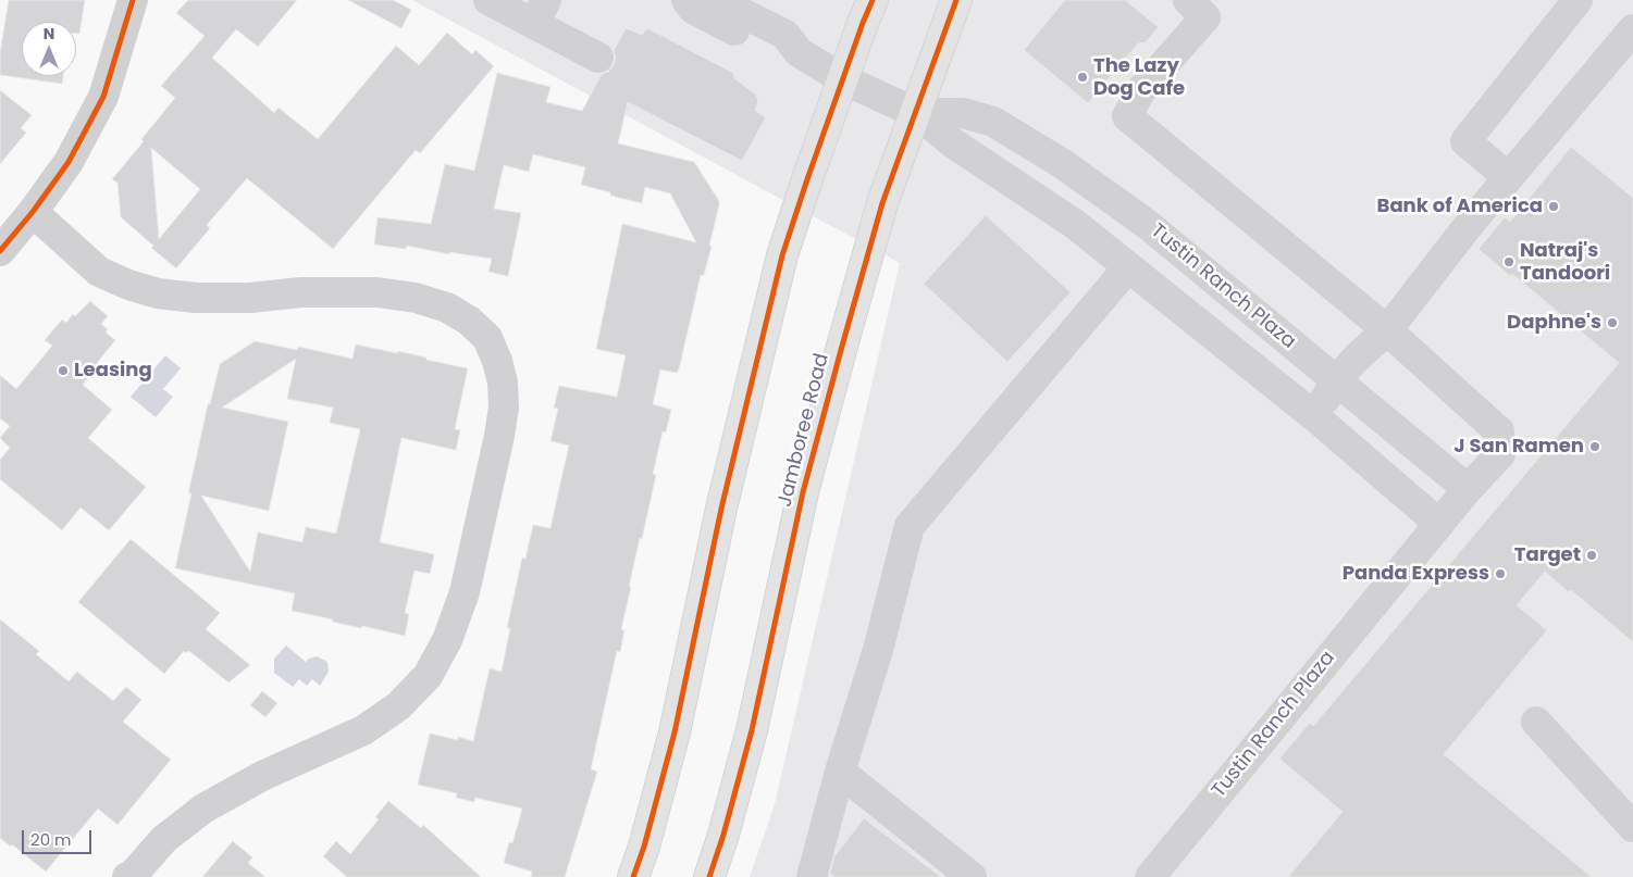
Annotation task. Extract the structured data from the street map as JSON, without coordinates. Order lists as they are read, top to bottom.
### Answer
{
  "streets": {
    "main road": ["Jamboree Road"],
    "street": ["Tustin Ranch Plaza"]
  },
  "crossings": [
    ["Tustin Ranch Plaza", "Jamboree Road"]
  ],
  "places": [
    "The Lazy Dog Cafe",
    "Bank of America",
    "Natraj's Tandoori",
    "Daphne's",
    "Leasing",
    "J San Ramen",
    "Target",
    "Panda Express"
  ],
  "scale_bar": "20 m",
  "north": "top"
}
